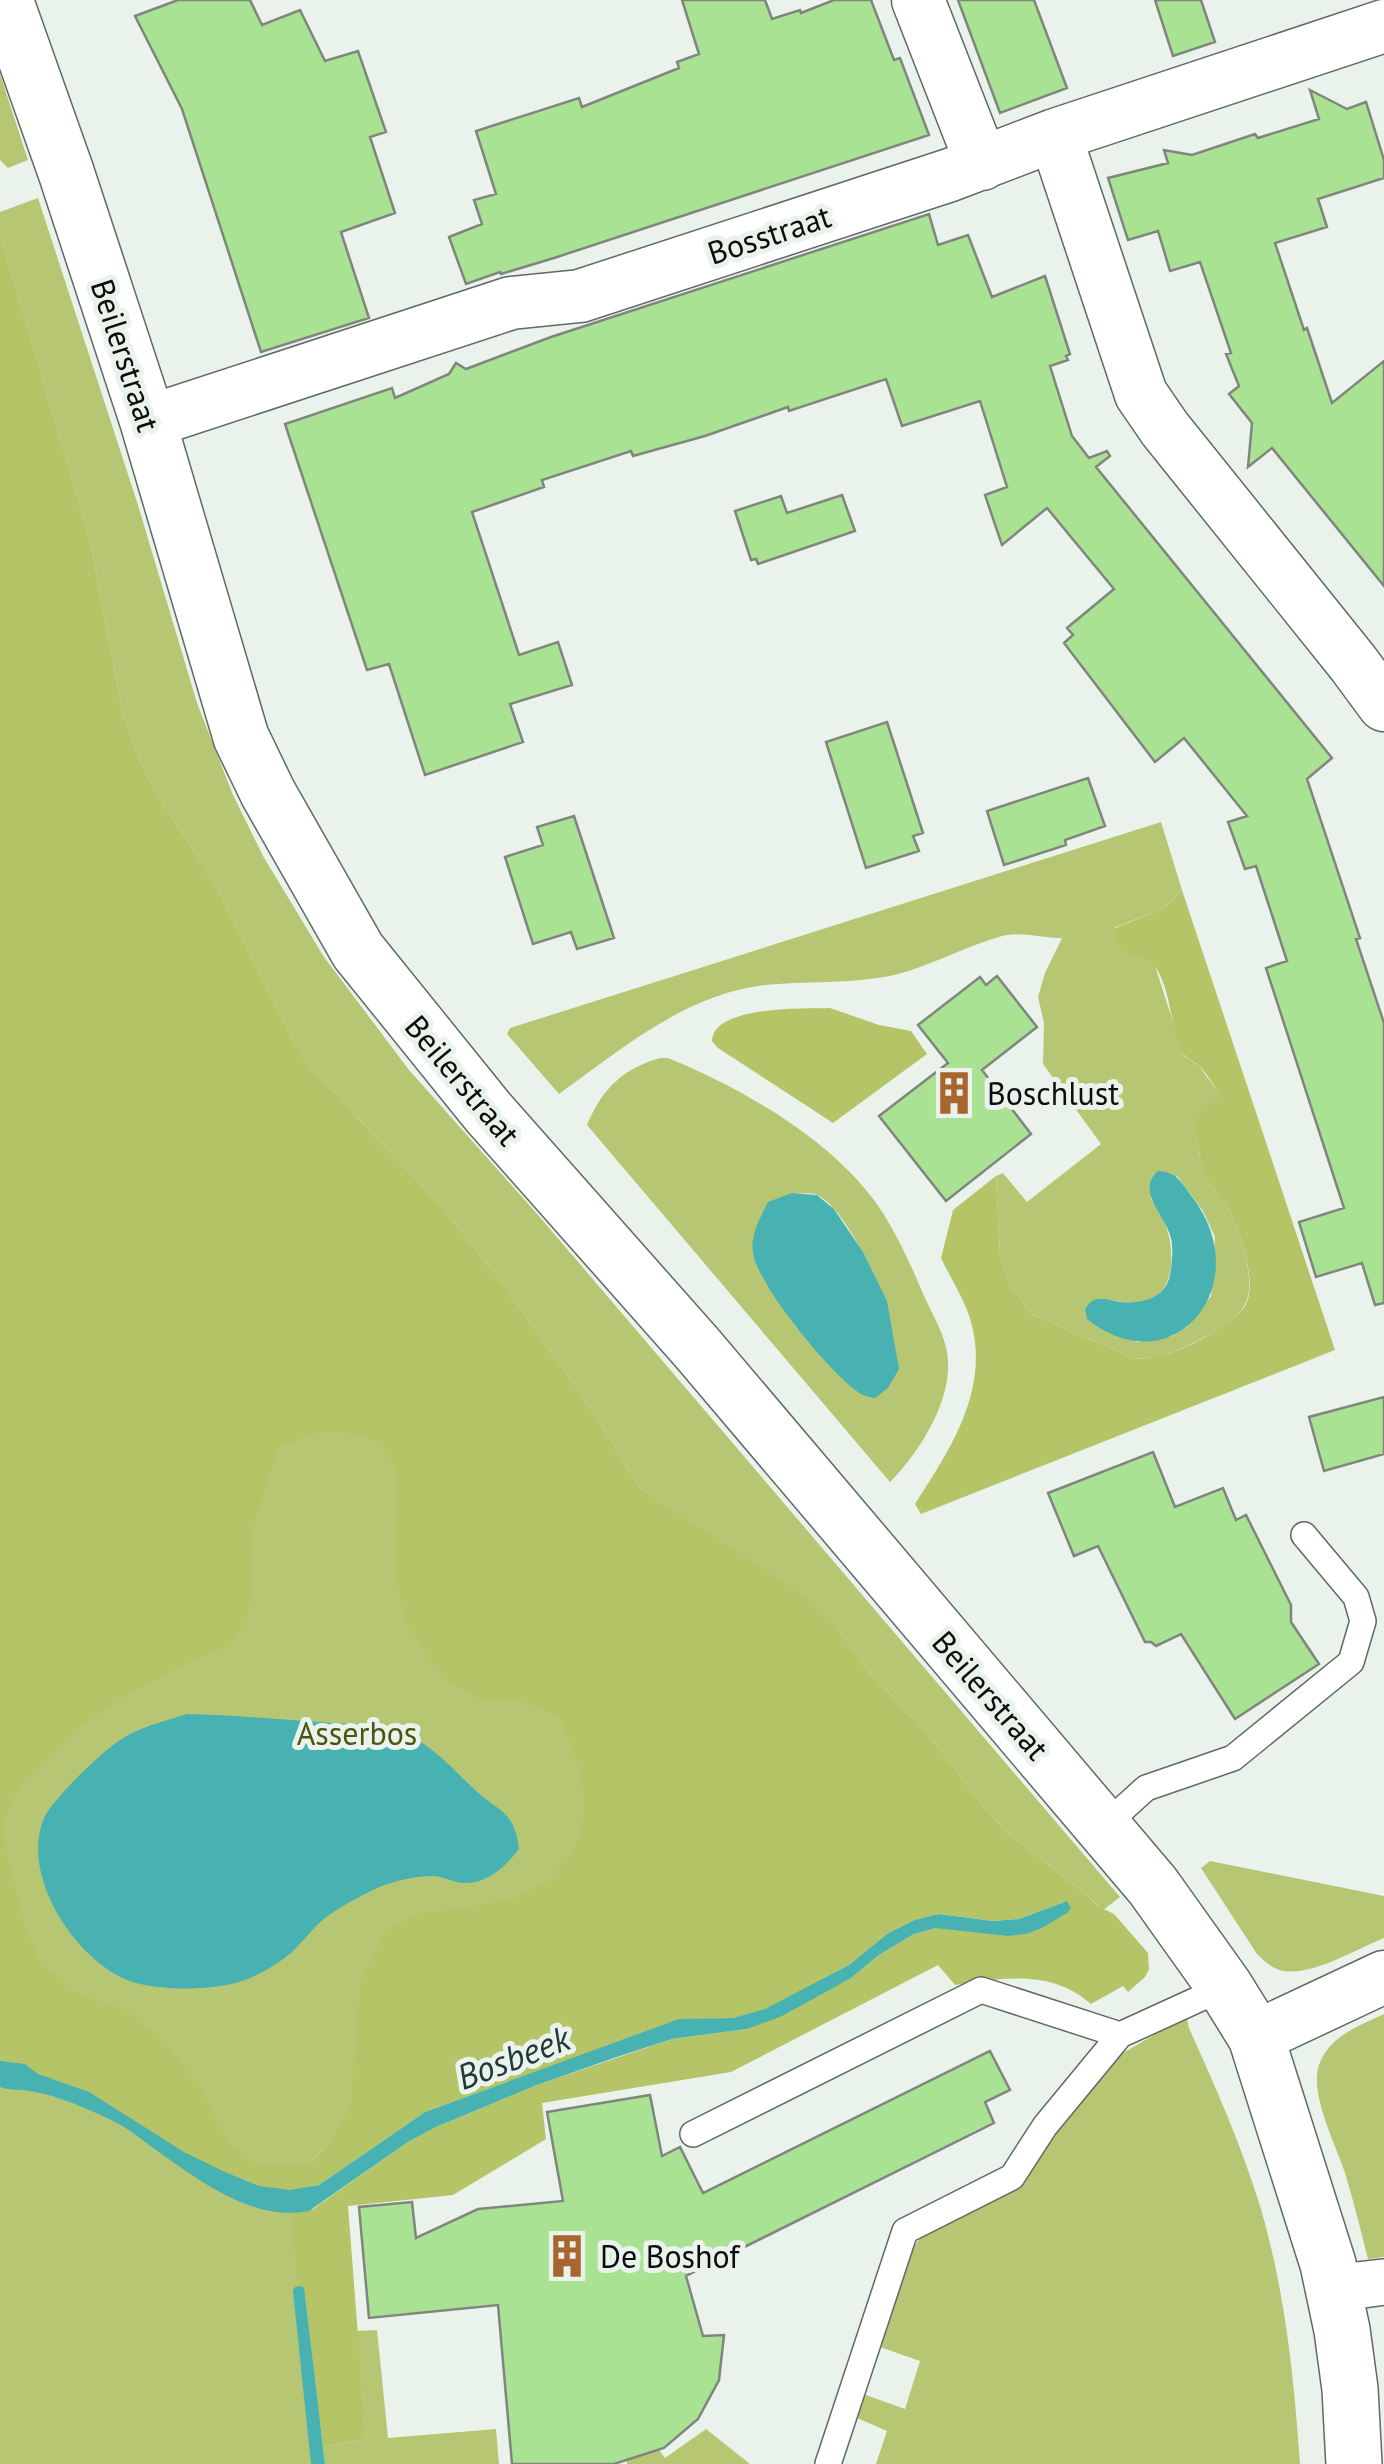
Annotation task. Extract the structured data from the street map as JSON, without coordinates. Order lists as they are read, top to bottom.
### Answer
{
  "streets": {
    "street": ["Bosstraat", "Beilerstraat"]
  },
  "crossings": [
    ["Bosstraat", "Beilerstraat"]
  ],
  "water": ["Bosbeek"],
  "parks": ["Asserbos"],
  "places": {
    "building": ["Boschlust", "De Boshof"]
  }
}
